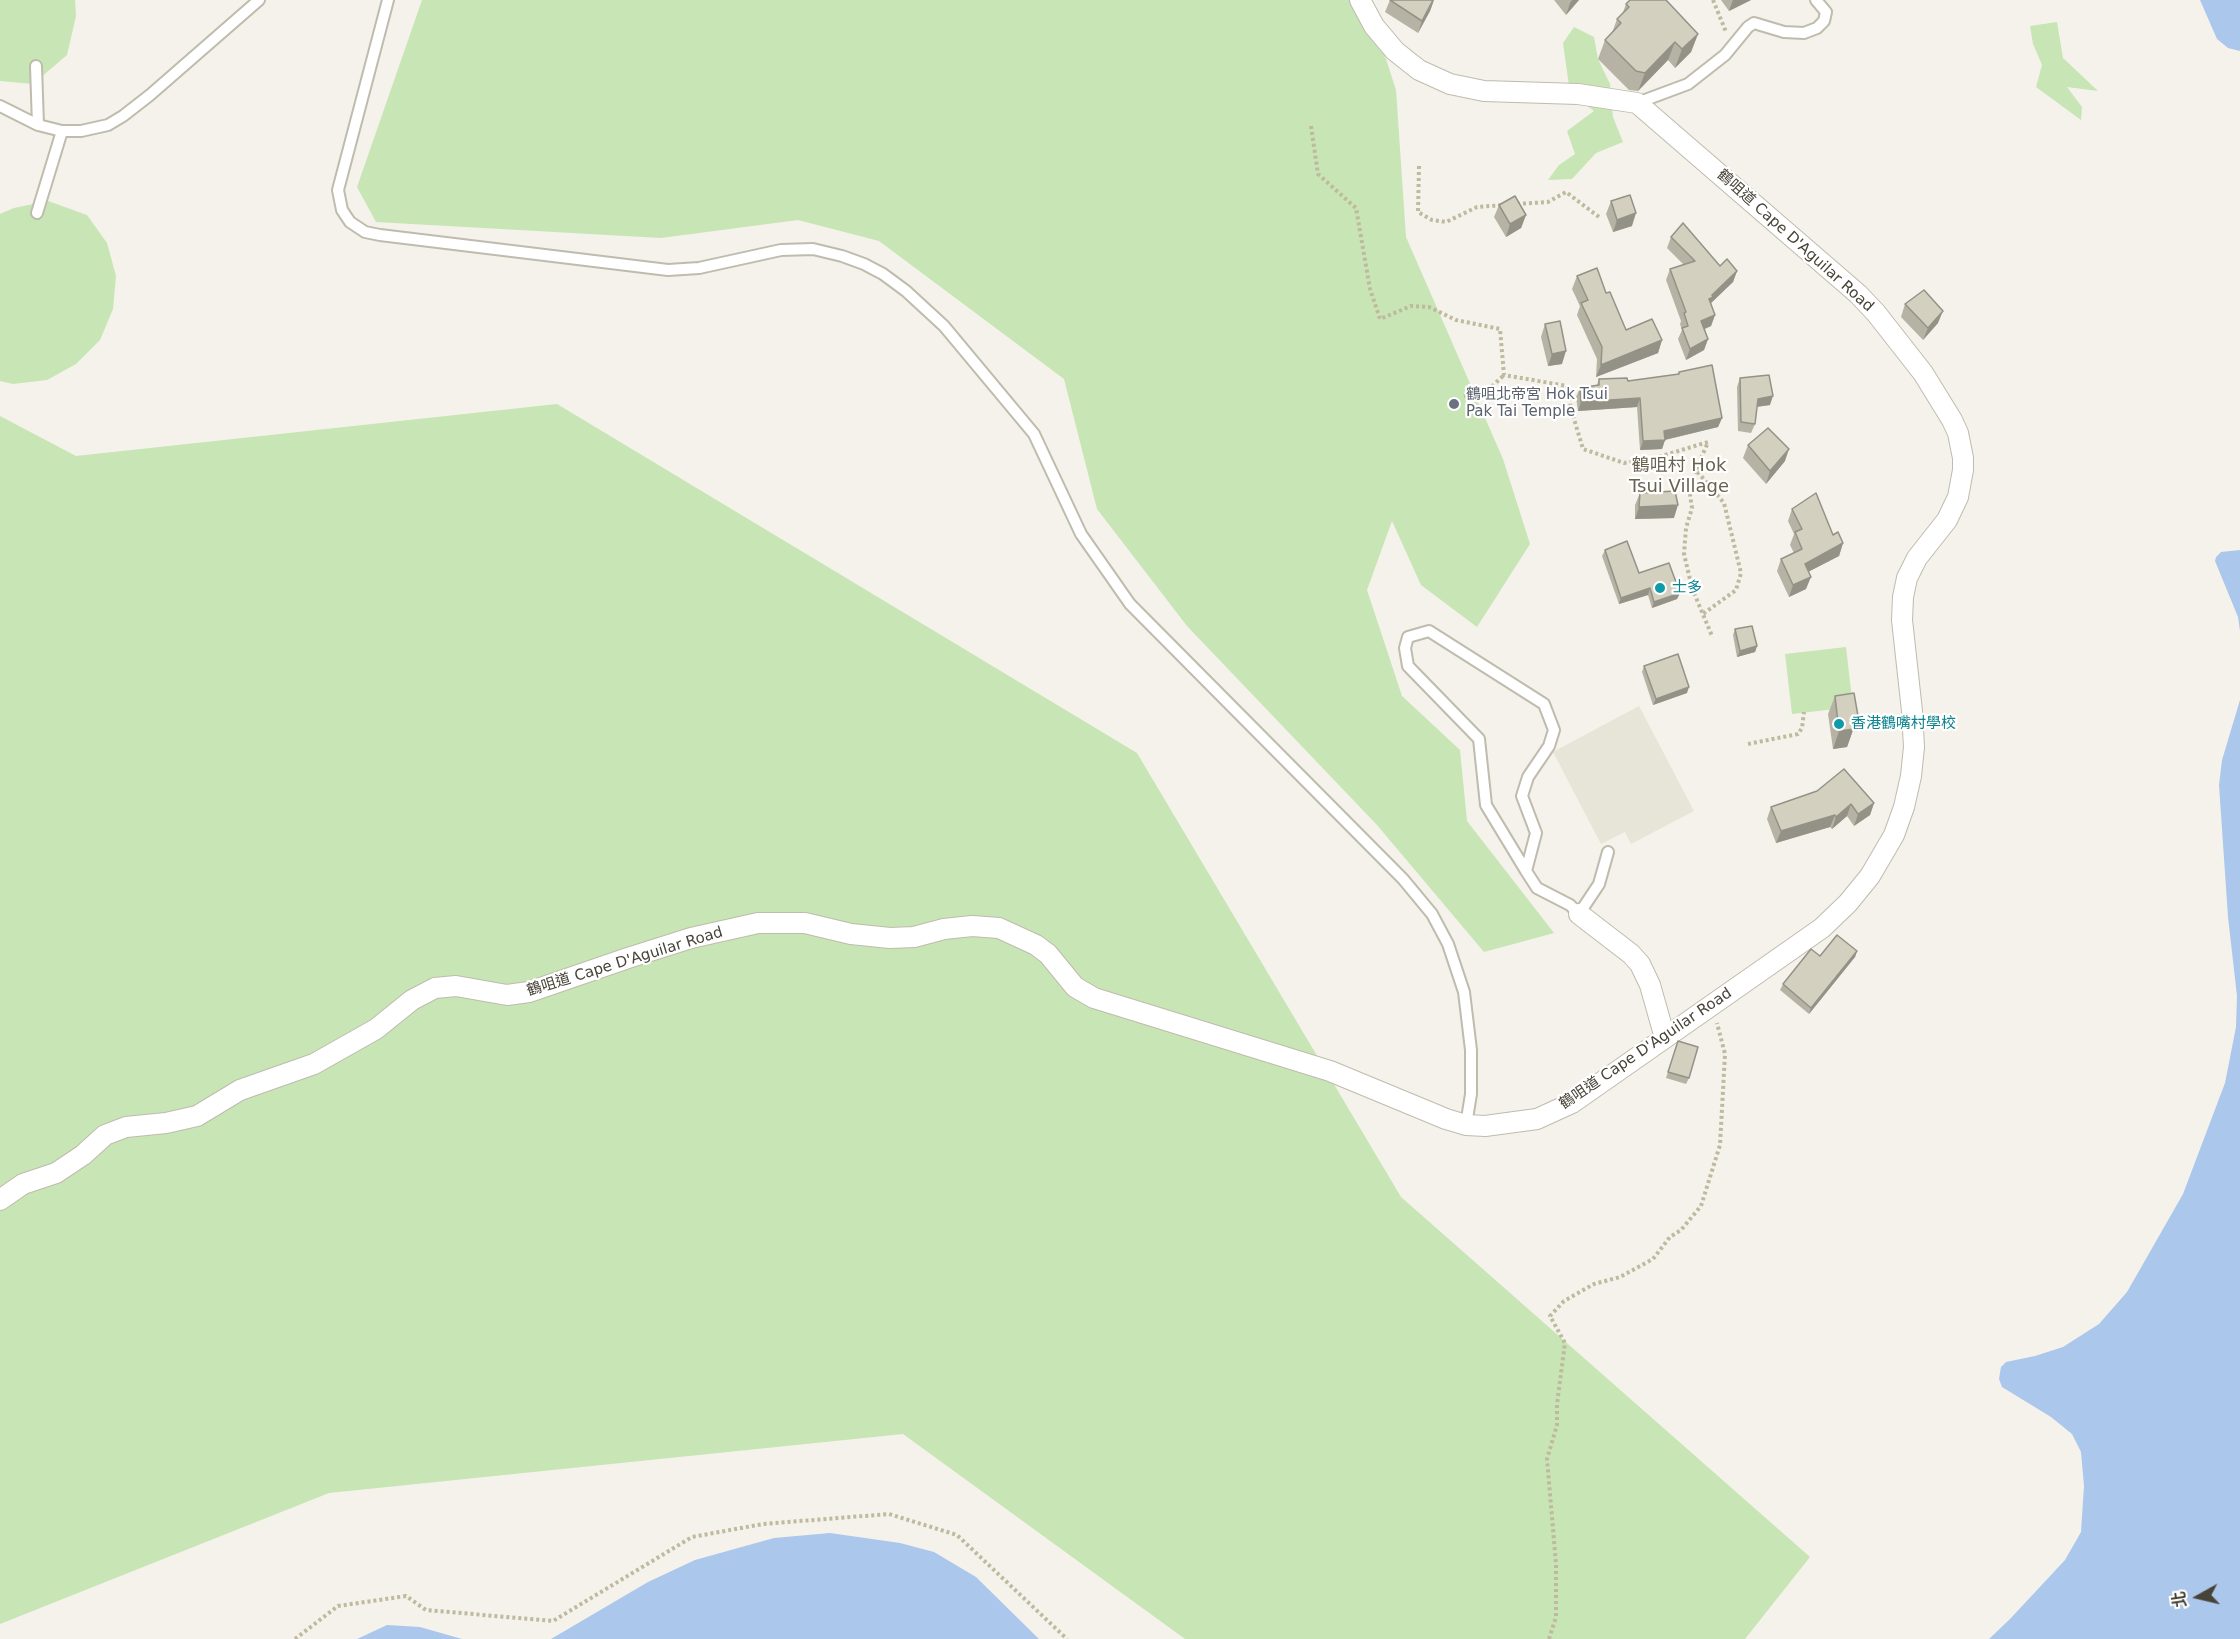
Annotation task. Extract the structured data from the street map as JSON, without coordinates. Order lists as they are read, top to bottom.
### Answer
{
  "streets": {
    "street": ["鶴咀道 Cape D'Aguilar Road"]
  },
  "districts": ["鶴咀村 Hok Tsui Village"],
  "places": ["鶴咀北帝宮 Hok Tsui Pak Tai Temple", "士多", "香港鶴嘴村學校"],
  "north": "left"
}
